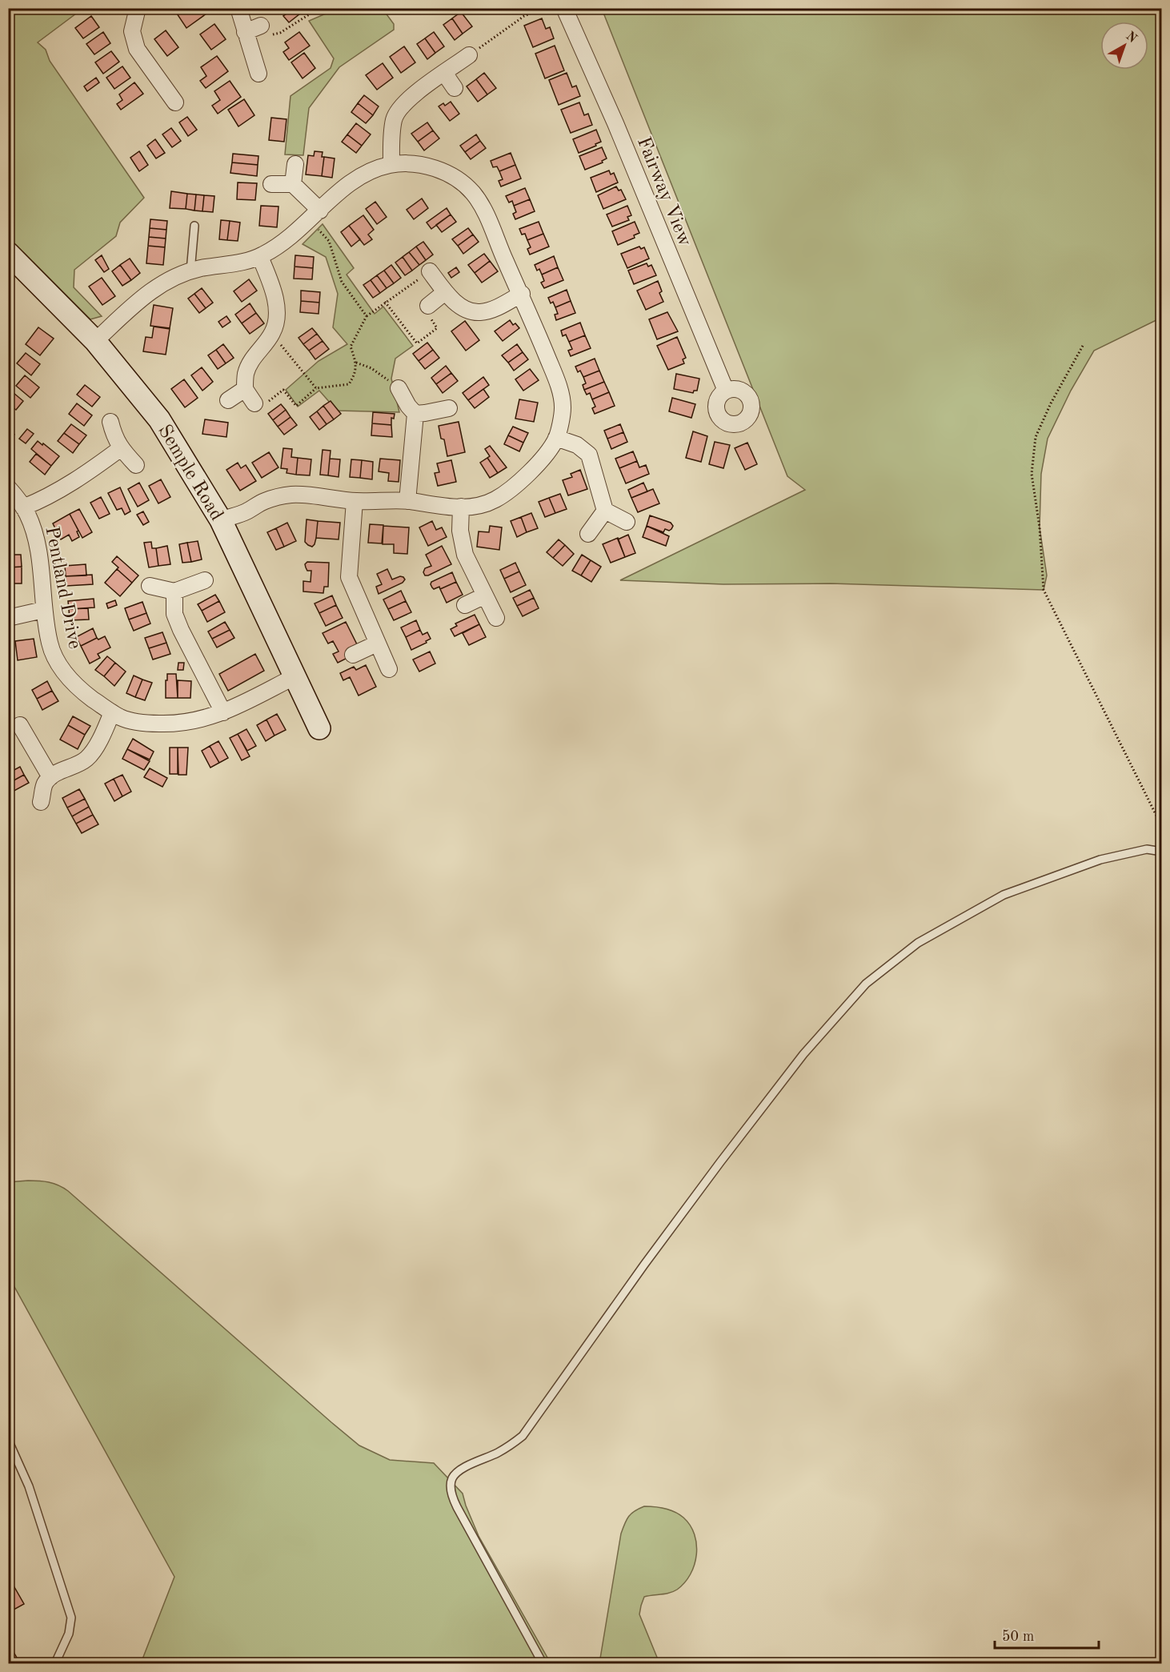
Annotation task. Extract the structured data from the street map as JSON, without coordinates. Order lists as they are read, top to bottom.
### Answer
{
  "streets": {
    "street": ["Fairway View", "Semple Road", "Pentland Drive"]
  },
  "crossings": [
    ["Semple Road", "Pentland Drive"]
  ],
  "scale_bar": "50 m",
  "north": "top right"
}
